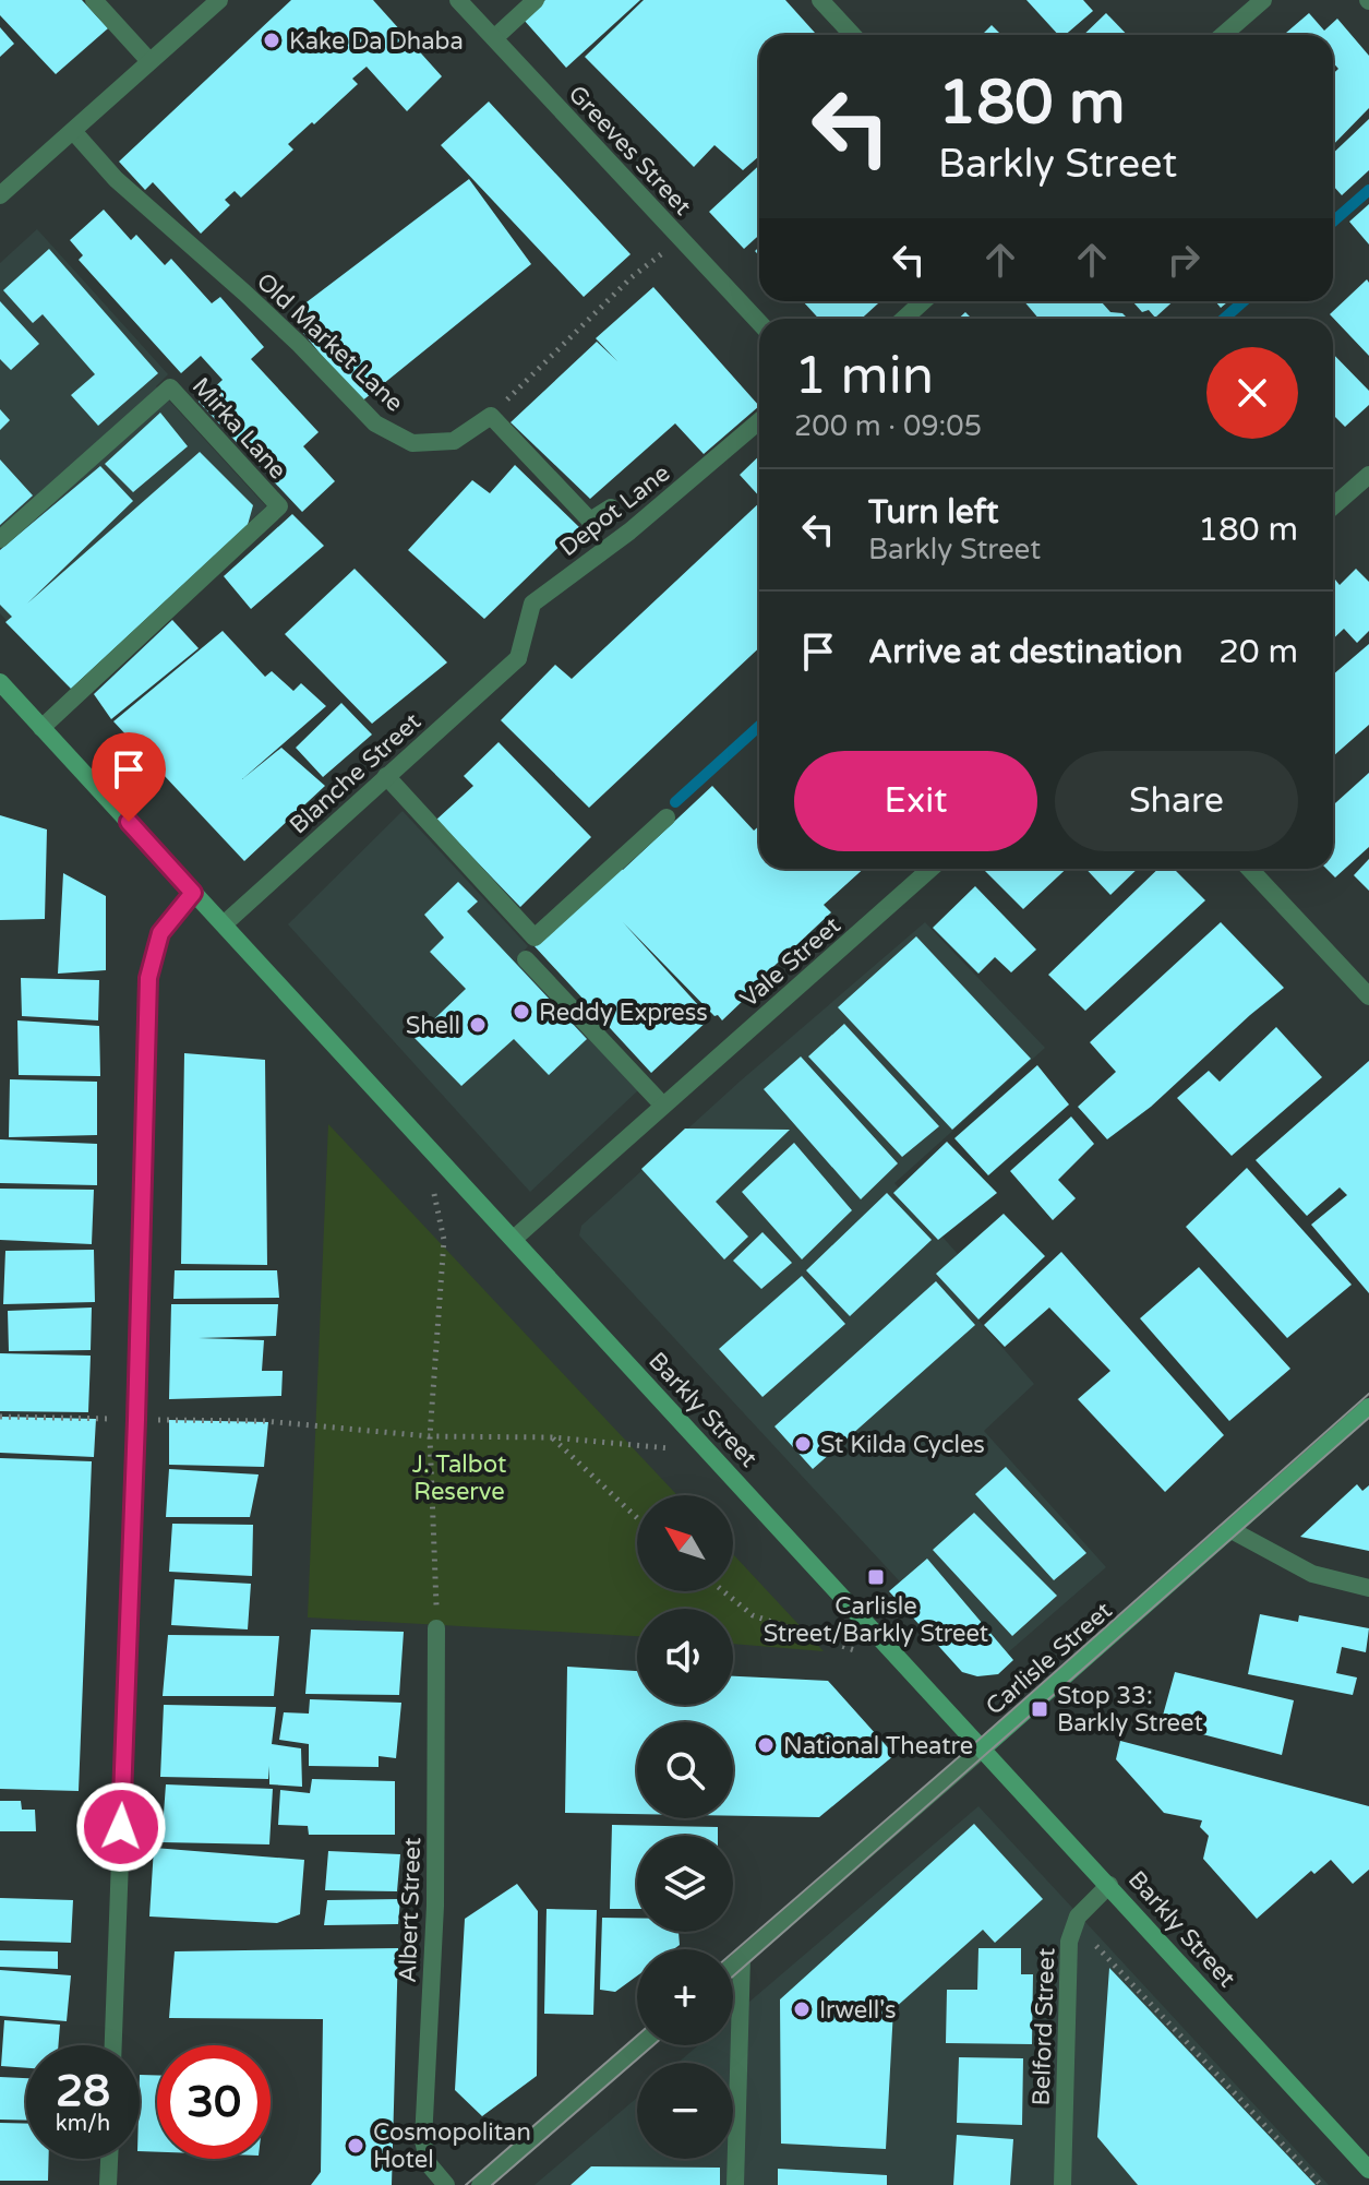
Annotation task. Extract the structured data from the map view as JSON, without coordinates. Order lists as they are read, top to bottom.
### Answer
{
  "streets": {
    "main road": ["Barkly Street", "Carlisle Street"],
    "street": [
      "Greeves Street",
      "Old Market Lane",
      "Mirka Lane",
      "Depot Lane",
      "Blanche Street",
      "Vale Street",
      "Albert Street",
      "Belford Street"
    ]
  },
  "crossings": [
    ["Mirka Lane", "Barkly Street"],
    ["Depot Lane", "Blanche Street"],
    ["Blanche Street", "Barkly Street"],
    ["Vale Street", "Barkly Street"],
    ["Barkly Street", "Carlisle Street"],
    ["Barkly Street", "Belford Street"]
  ],
  "parks": ["J. Talbot Reserve"],
  "places": {
    "other": [
      "Kake Da Dhaba",
      "Reddy Express",
      "Shell",
      "St Kilda Cycles",
      "National Theatre",
      "Irwell's",
      "Cosmopolitan Hotel"
    ],
    "transit": ["Carlisle Street/Barkly Street", "Stop 33: Barkly Street"]
  },
  "north": "top left",
  "page": {
    "turn": ["180 m", "Barkly Street"],
    "heading": ["1 min", "200 m · 09:05"],
    "list": [
      {
        "name": "Turn left",
        "note": "Barkly Street",
        "value": "180 m"
      },
      {
        "name": "Arrive at destination",
        "value": "20 m"
      }
    ],
    "buttons": ["Exit", "Share"],
    "map_buttons": ["+", "−"],
    "speed": "28 km/h",
    "limit": "30"
  }
}
